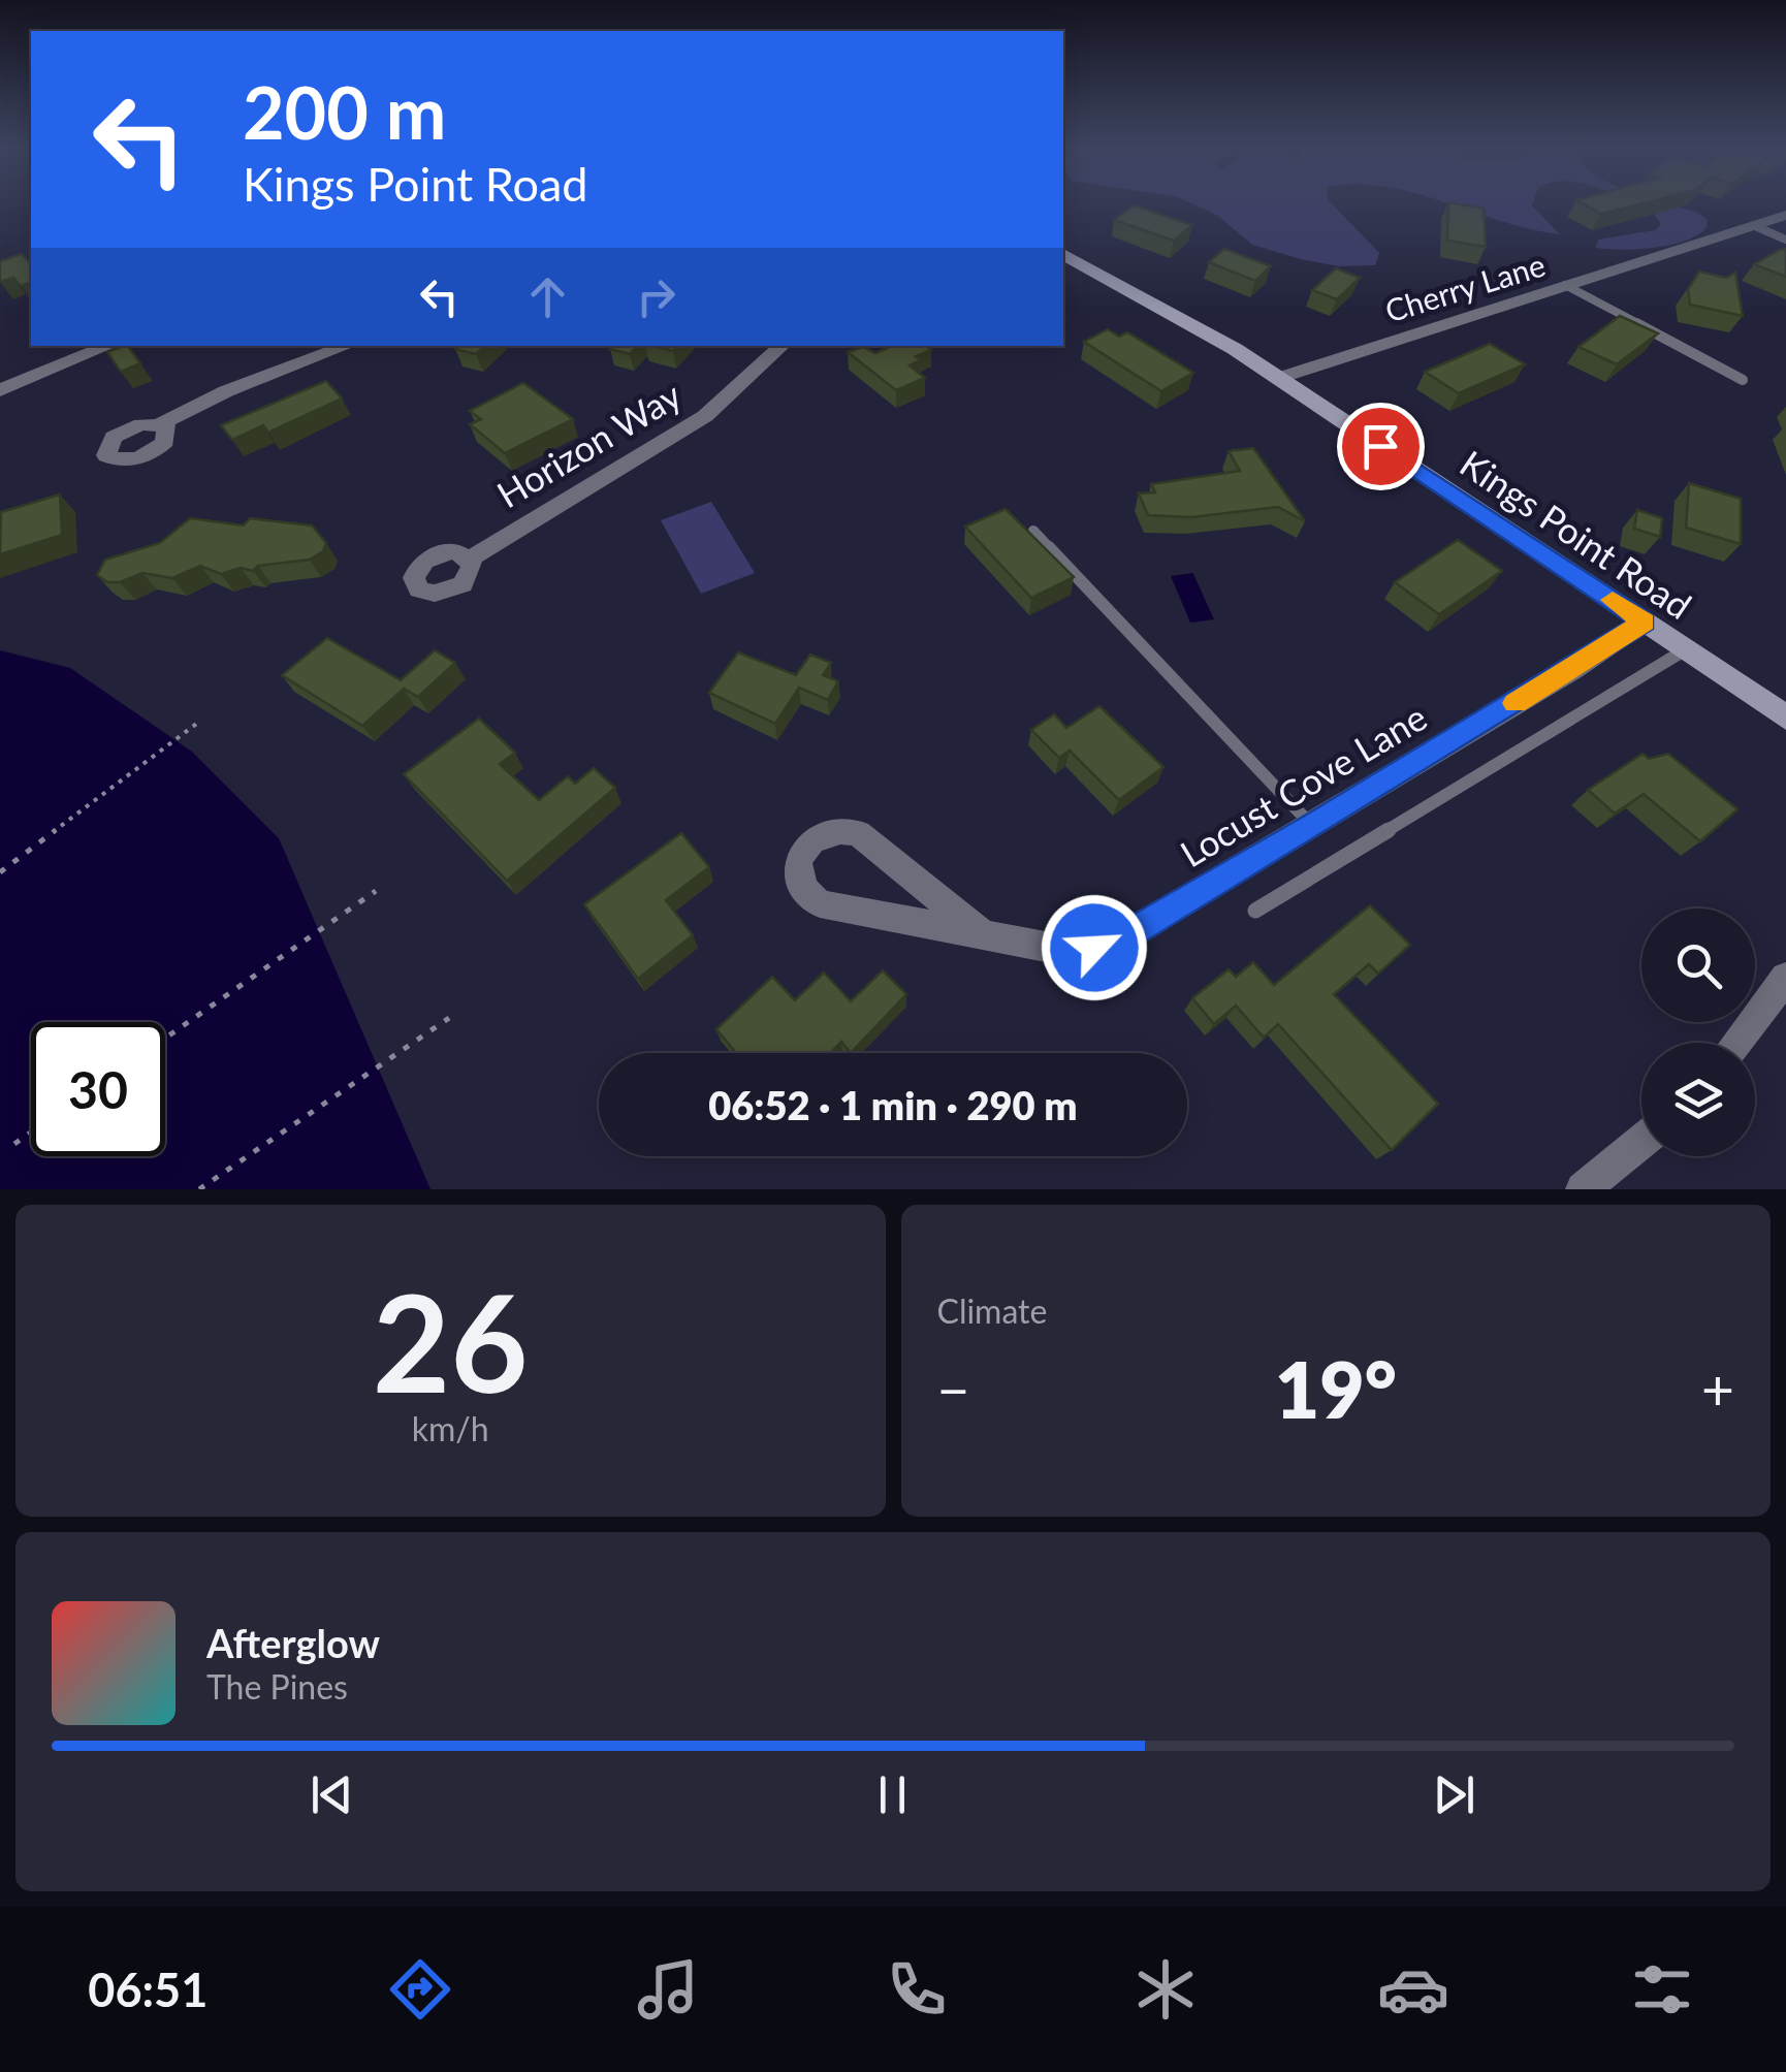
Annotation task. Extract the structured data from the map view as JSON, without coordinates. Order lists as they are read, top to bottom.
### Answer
{
  "streets": {
    "main road": ["Kings Point Road"],
    "street": ["Cherry Lane", "Horizon Way", "Locust Cove Lane"]
  },
  "crossings": [
    ["Cherry Lane", "Kings Point Road"],
    ["Kings Point Road", "Locust Cove Lane"]
  ],
  "page": {
    "turn": ["200 m", "Kings Point Road"],
    "limit": "30",
    "trip": "06:52 · 1 min · 290 m",
    "tile": [
      ["26", "km/h"],
      "Climate"
    ],
    "heat": ["−", "19°", "+"],
    "song": ["Afterglow", "The Pines"],
    "tabs": "06:51"
  }
}
